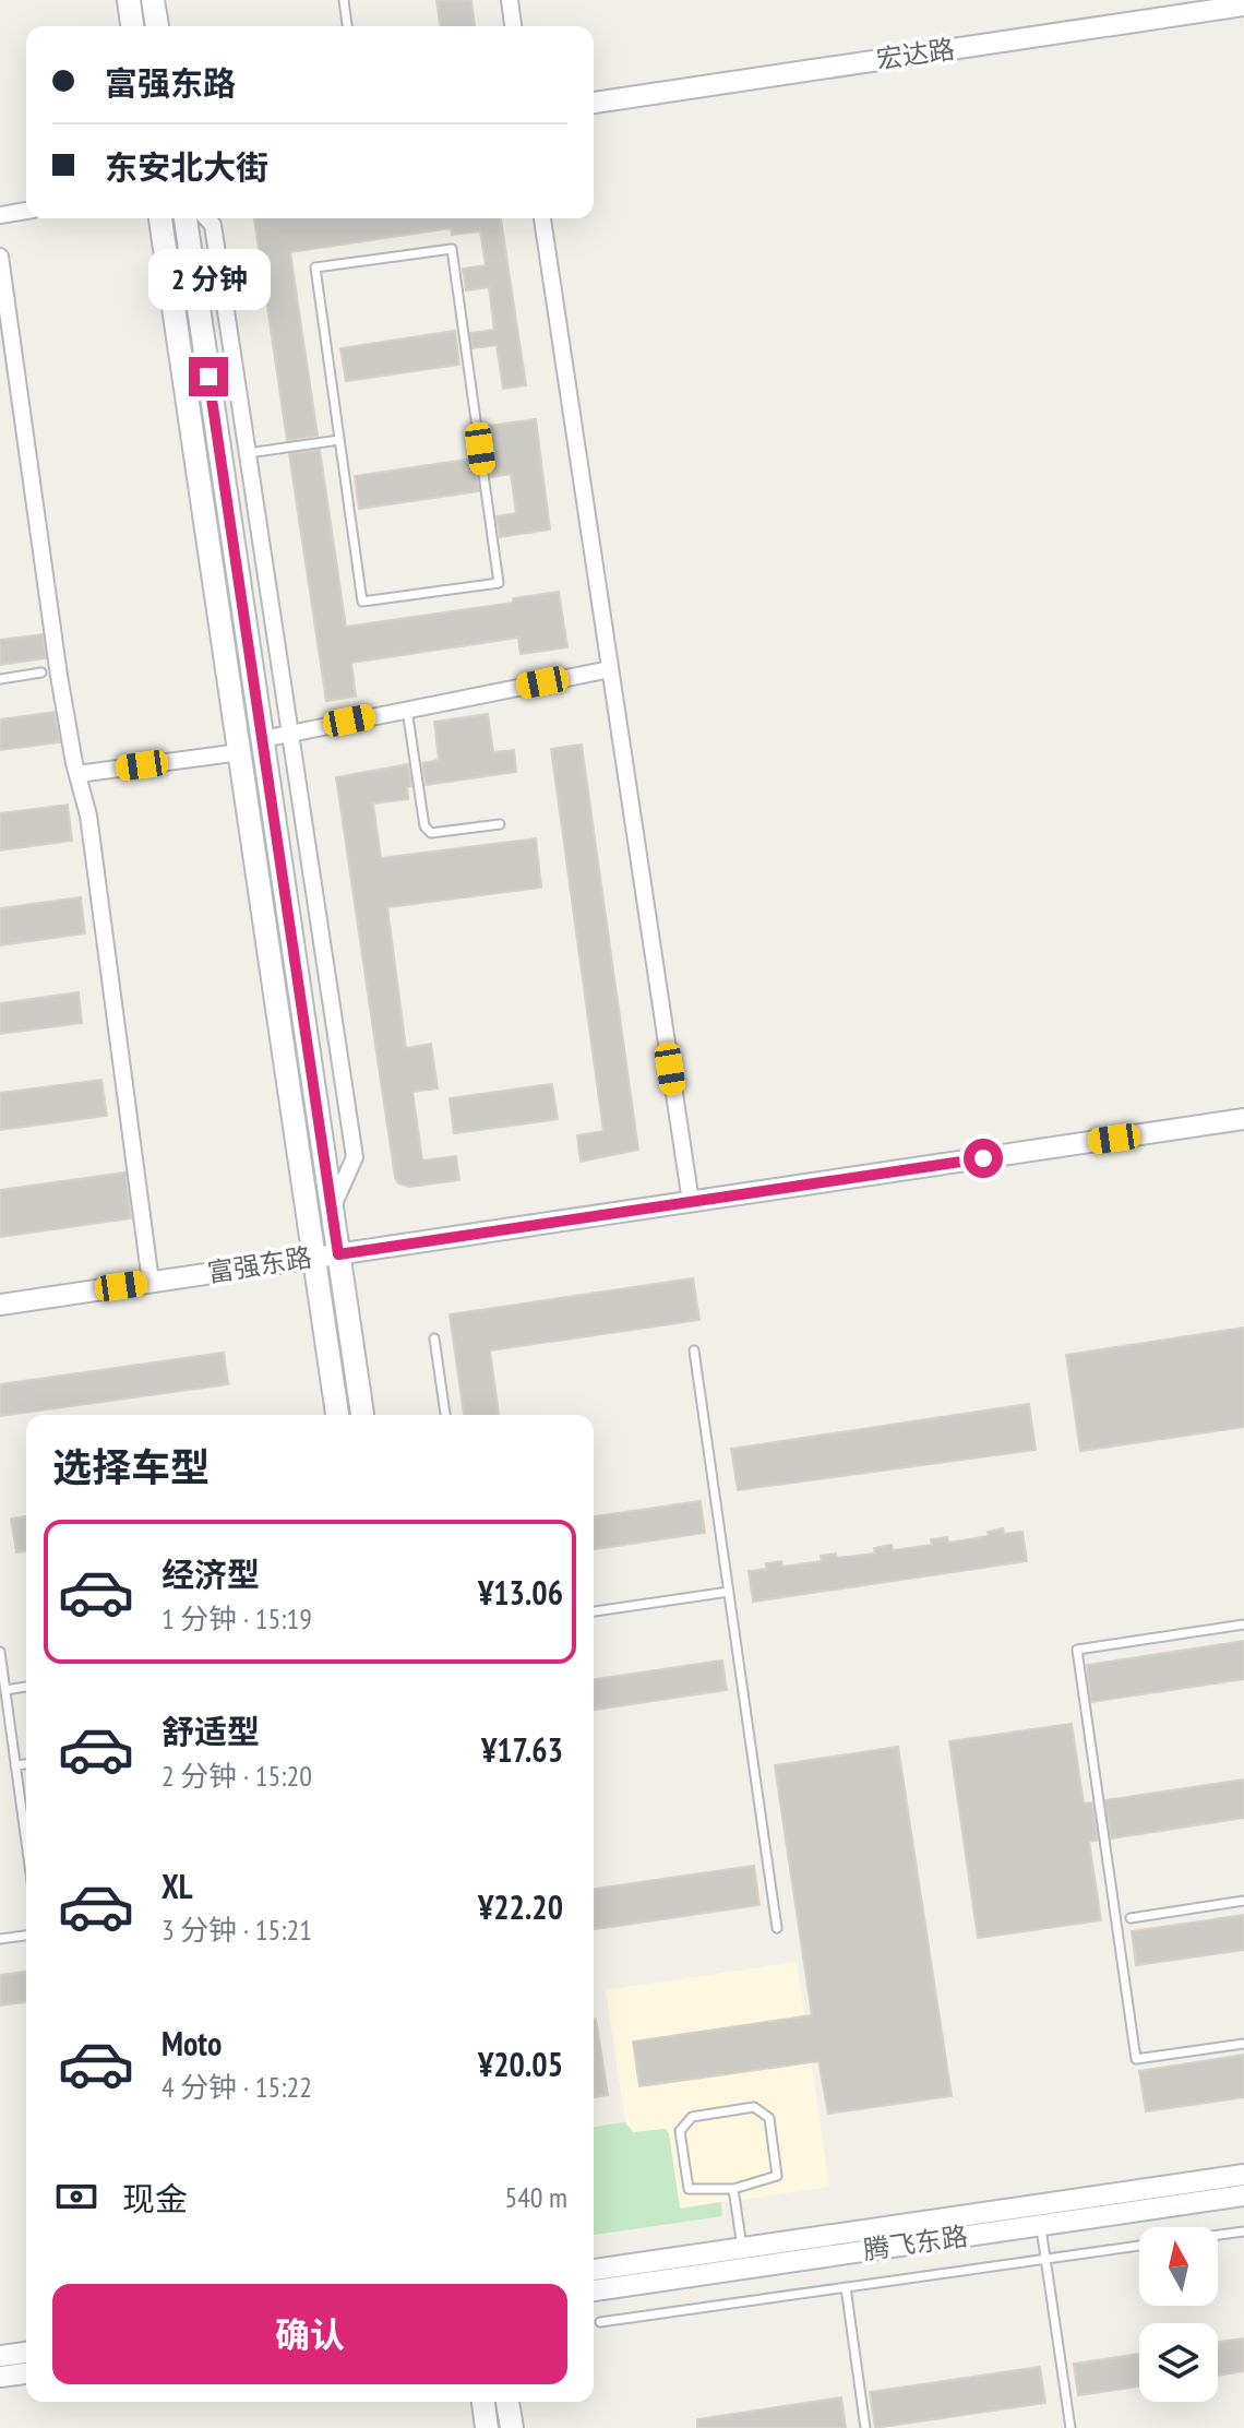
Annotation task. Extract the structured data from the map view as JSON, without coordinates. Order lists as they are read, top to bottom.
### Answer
{
  "streets": {
    "street": ["宏达路", "富强东路", "腾飞东路"]
  },
  "north": "top",
  "page": {
    "banner": ["富强东路", "东安北大街"],
    "bubble": "2 分钟",
    "heading": "选择车型",
    "list": [
      {
        "name": "经济型",
        "note": "1 分钟 · 15:19",
        "value": "¥13.06"
      },
      {
        "name": "舒适型",
        "note": "2 分钟 · 15:20",
        "value": "¥17.63"
      },
      {
        "name": "XL",
        "note": "3 分钟 · 15:21",
        "value": "¥22.20"
      },
      {
        "name": "Moto",
        "note": "4 分钟 · 15:22",
        "value": "¥20.05"
      }
    ],
    "pay": ["现金", "540 m"],
    "buttons": "确认"
  }
}
